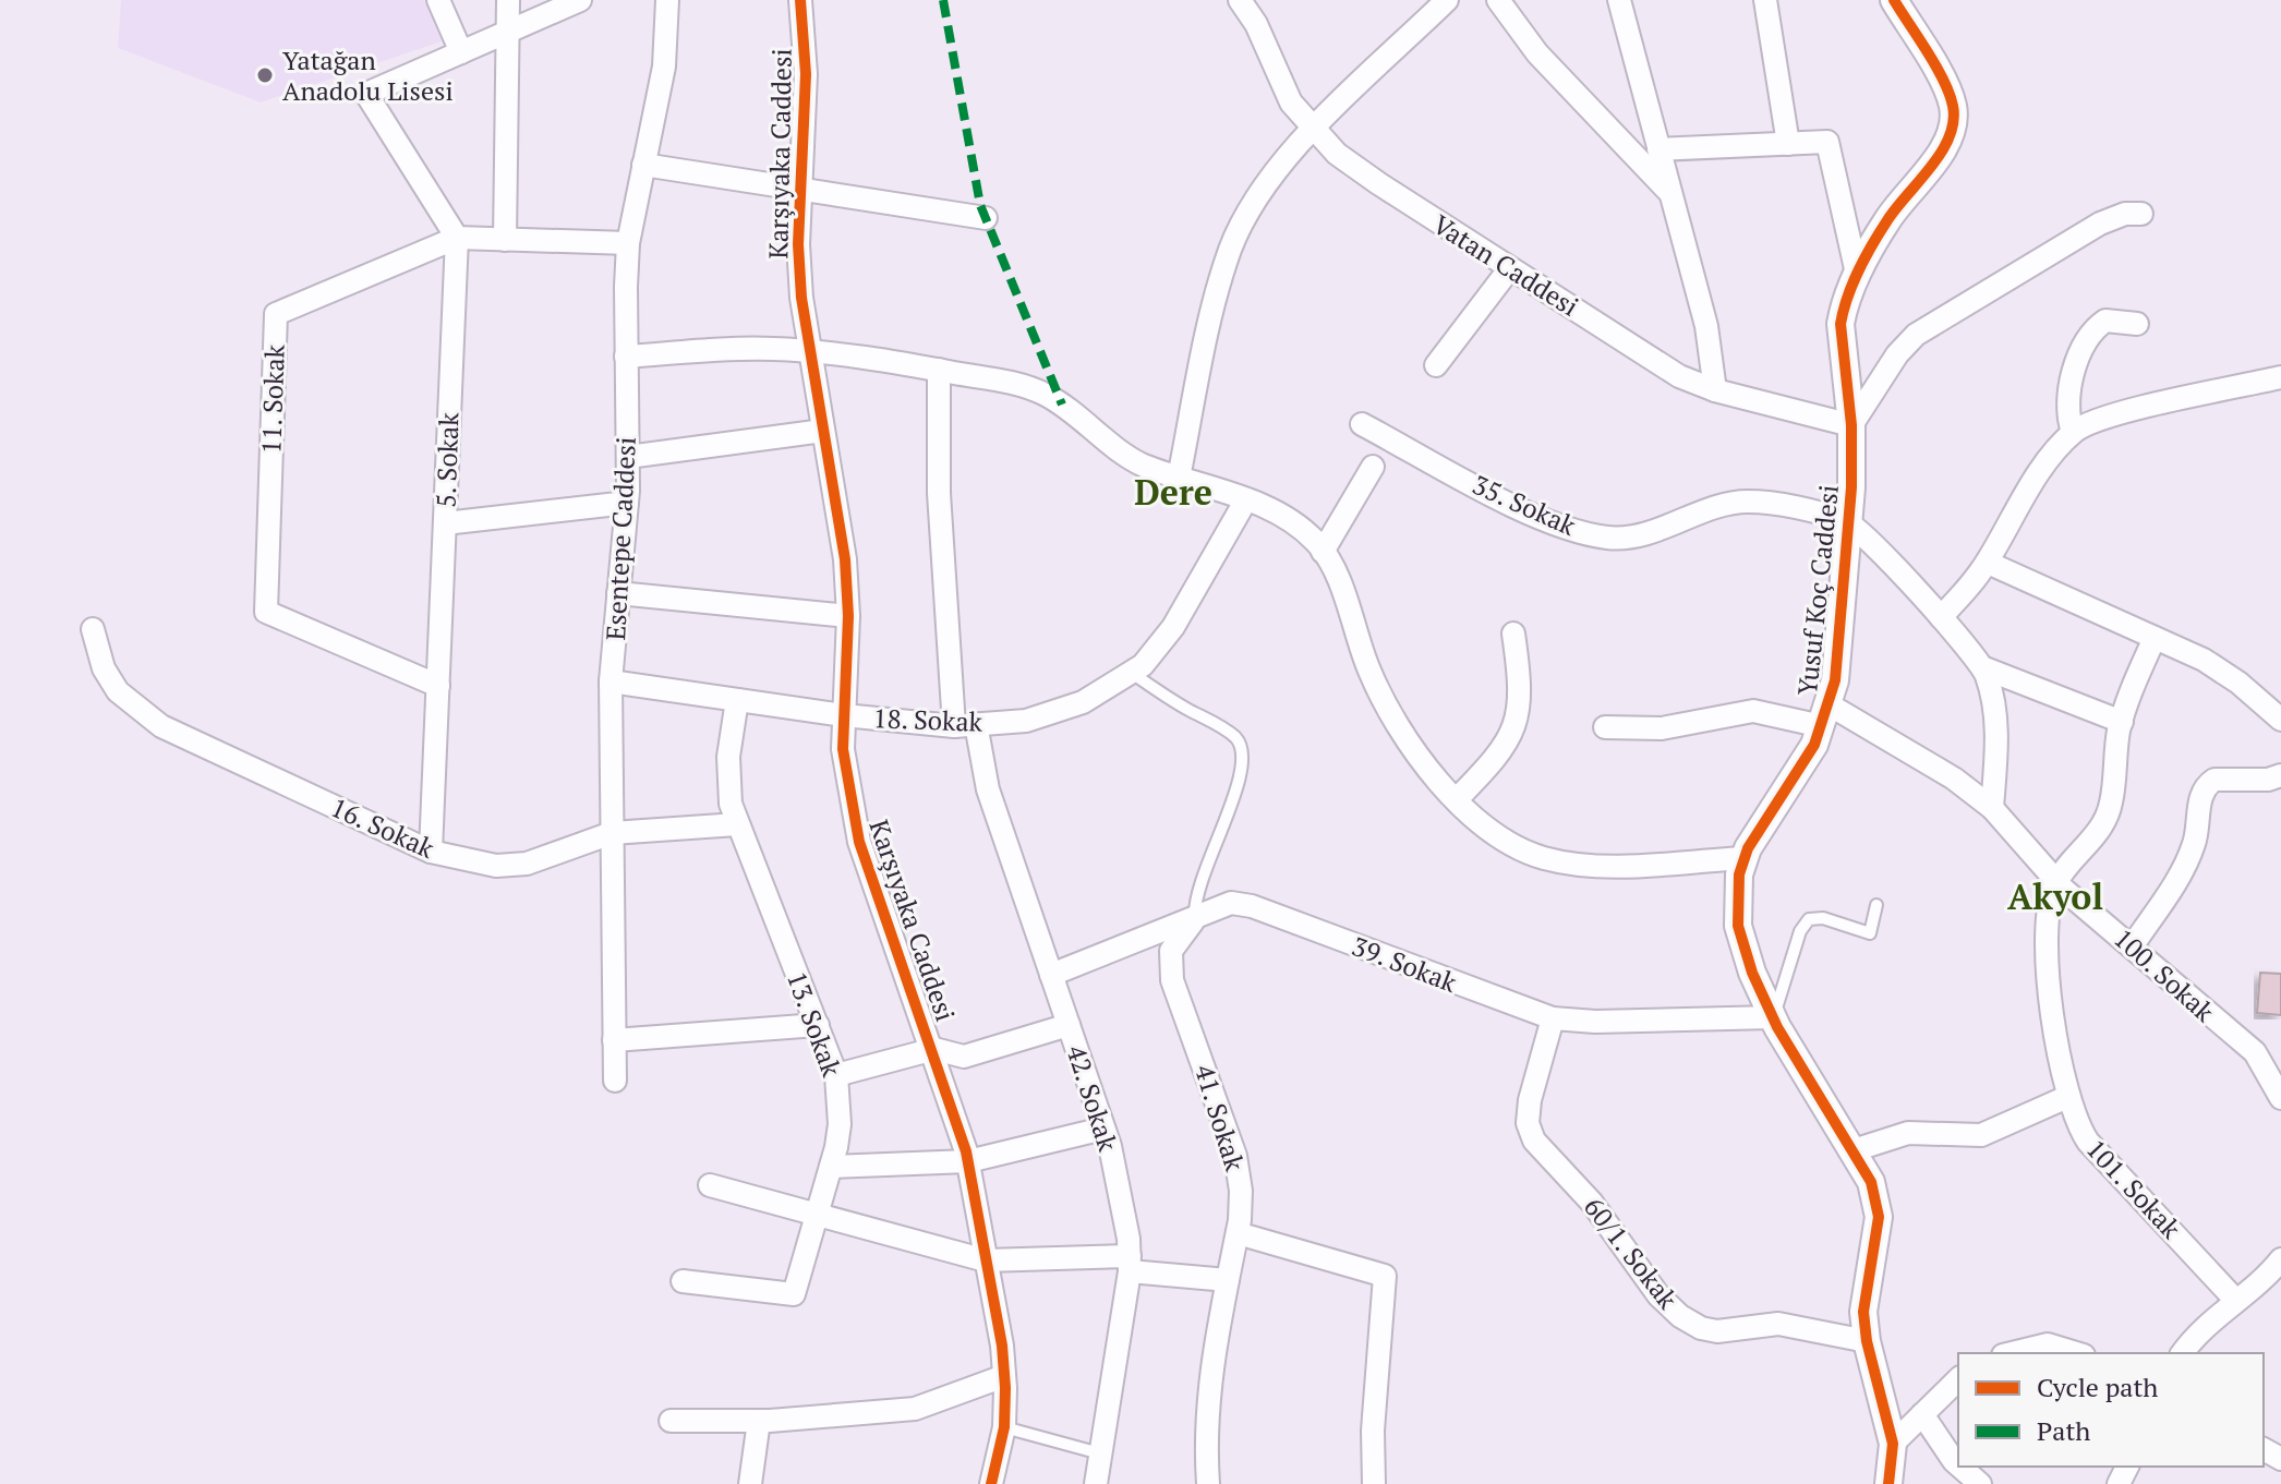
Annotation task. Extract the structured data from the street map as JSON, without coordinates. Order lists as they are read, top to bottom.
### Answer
{
  "streets": {
    "street": [
      "Karşıyaka Caddesi",
      "Vatan Caddesi",
      "11. Sokak",
      "5. Sokak",
      "35. Sokak",
      "Esentepe Caddesi",
      "Yusuf Koç Caddesi",
      "18. Sokak",
      "16. Sokak",
      "39. Sokak",
      "100. Sokak",
      "13. Sokak",
      "42. Sokak",
      "41. Sokak",
      "101. Sokak",
      "60/1. Sokak"
    ]
  },
  "crossings": [
    ["Karşıyaka Caddesi", "18. Sokak"],
    ["Vatan Caddesi", "Yusuf Koç Caddesi"],
    ["11. Sokak", "5. Sokak"],
    ["11. Sokak", "Esentepe Caddesi"],
    ["5. Sokak", "16. Sokak"],
    ["35. Sokak", "Yusuf Koç Caddesi"],
    ["Esentepe Caddesi", "18. Sokak"],
    ["Esentepe Caddesi", "16. Sokak"],
    ["Yusuf Koç Caddesi", "39. Sokak"],
    ["Yusuf Koç Caddesi", "100. Sokak"],
    ["Yusuf Koç Caddesi", "60/1. Sokak"],
    ["18. Sokak", "13. Sokak"],
    ["18. Sokak", "42. Sokak"],
    ["16. Sokak", "13. Sokak"],
    ["39. Sokak", "42. Sokak"],
    ["39. Sokak", "41. Sokak"],
    ["39. Sokak", "60/1. Sokak"],
    ["100. Sokak", "101. Sokak"]
  ],
  "districts": ["Dere", "Akyol"],
  "places": ["Yatağan Anadolu Lisesi"],
  "legend": ["Cycle path", "Path"]
}
